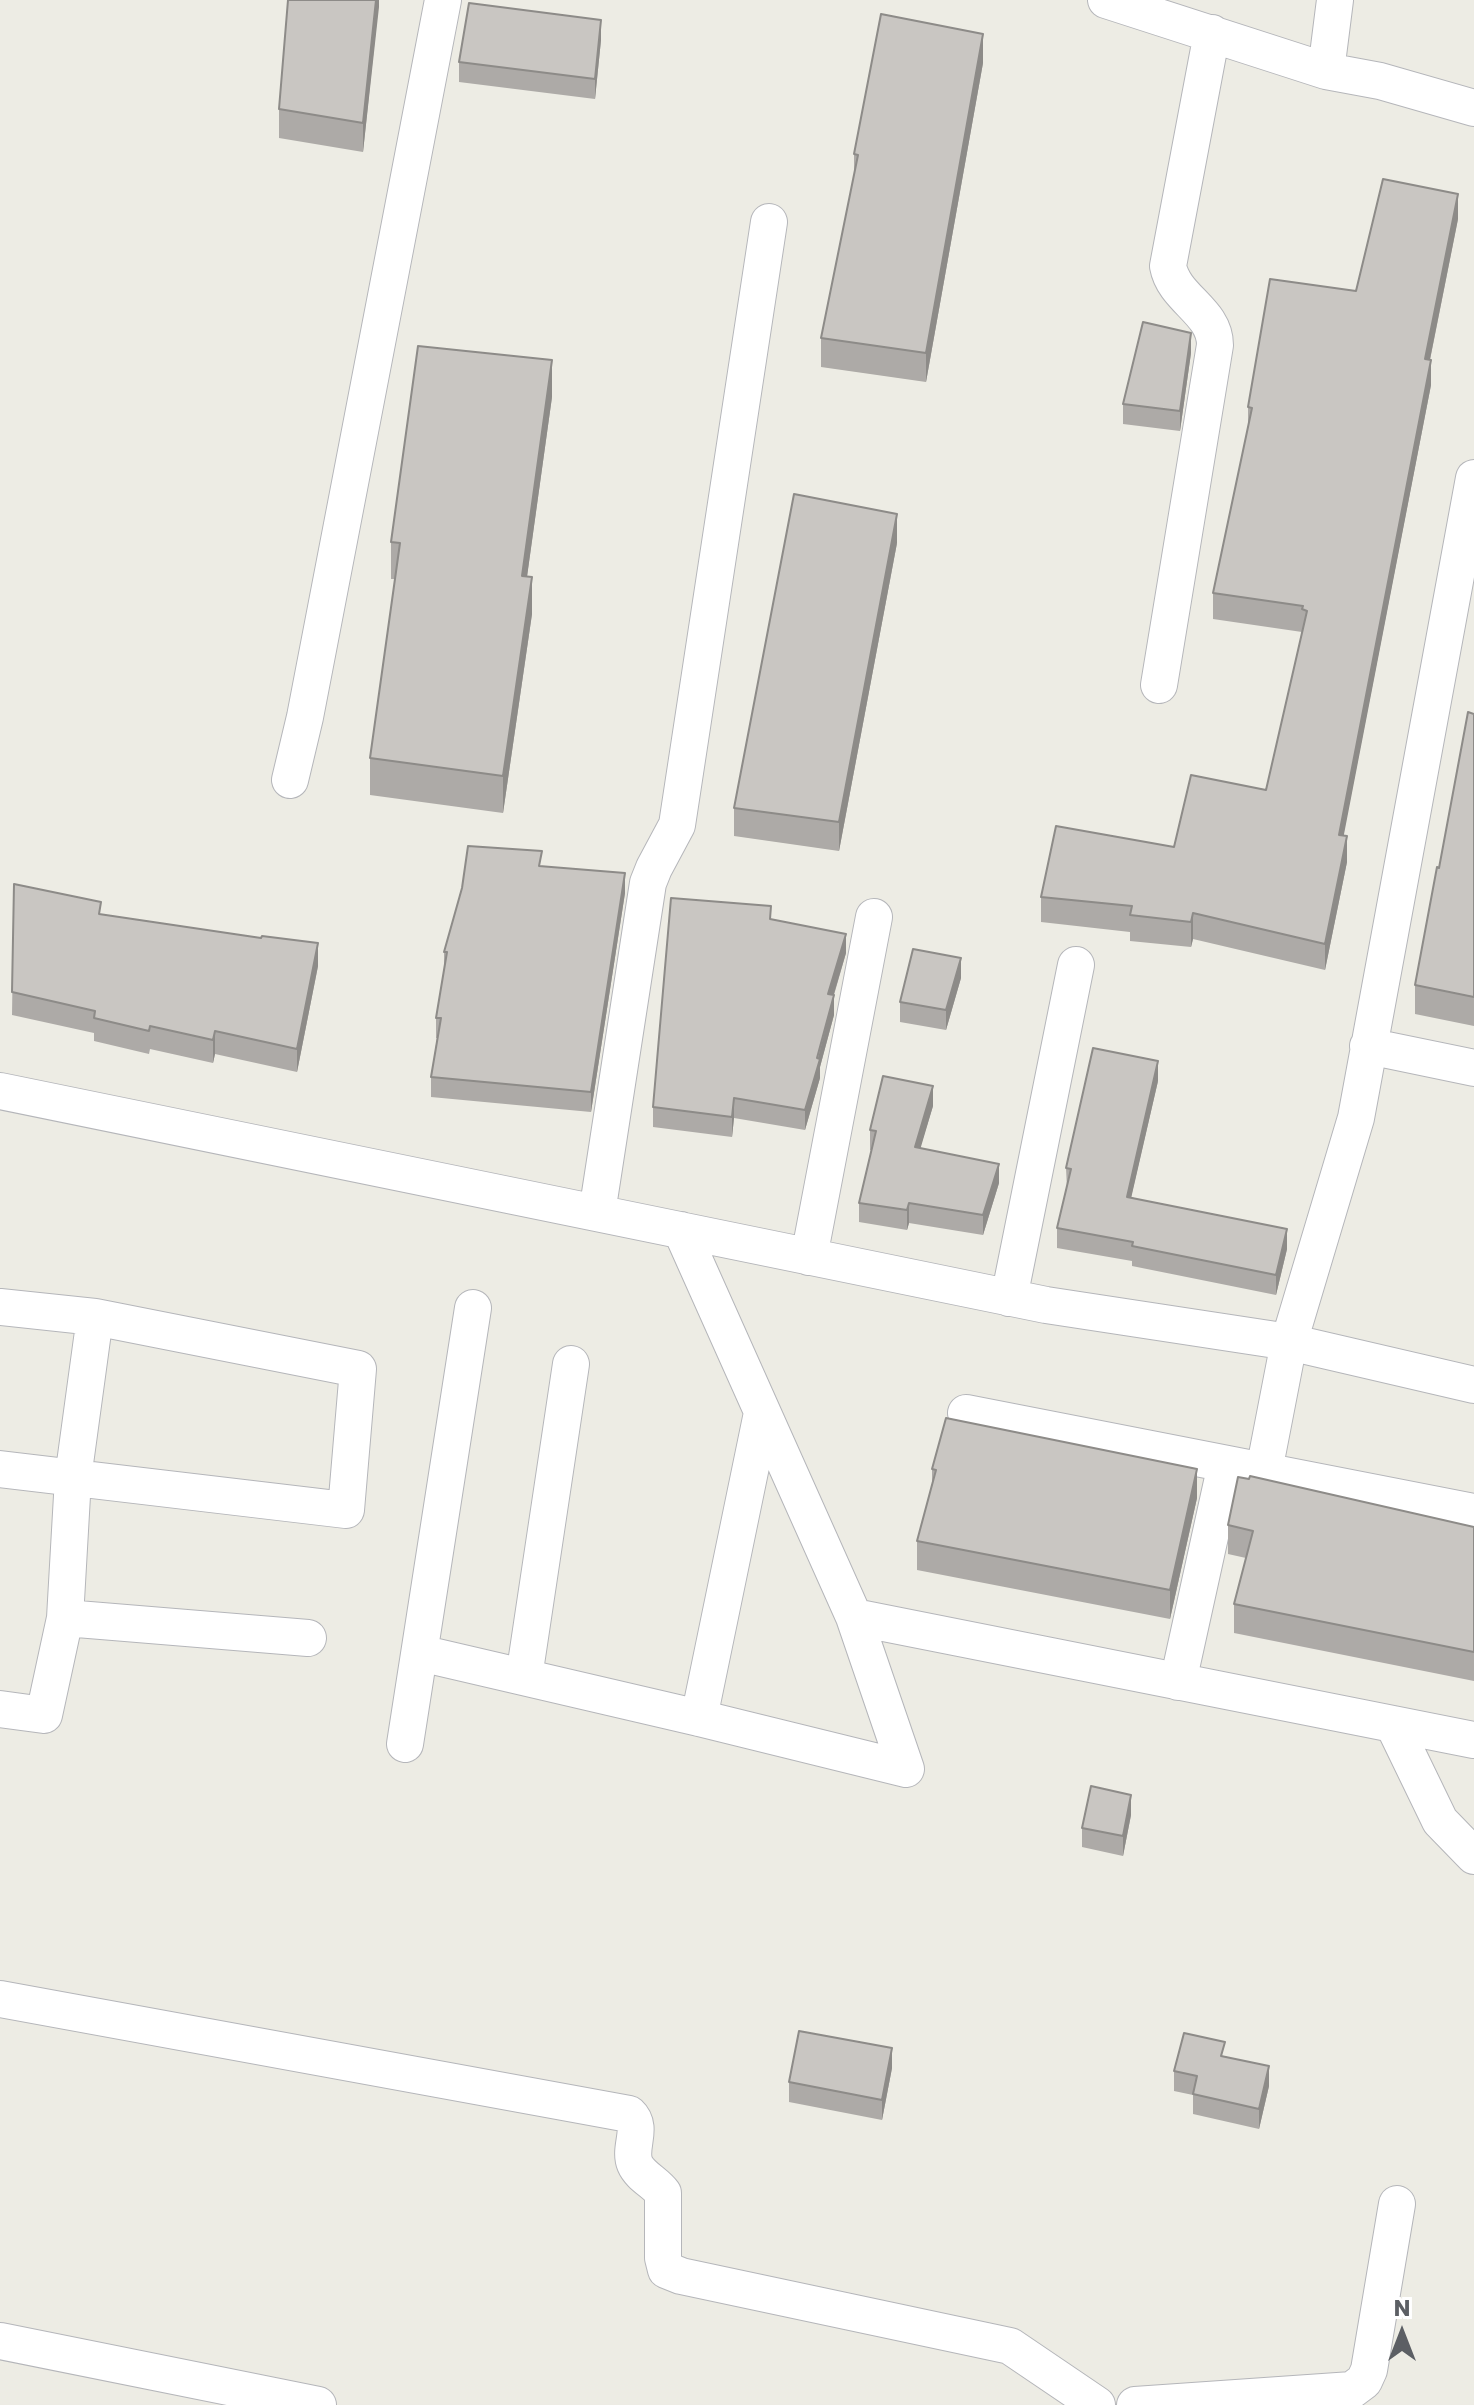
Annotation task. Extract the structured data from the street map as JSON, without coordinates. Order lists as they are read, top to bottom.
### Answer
{
  "north": "top"
}
